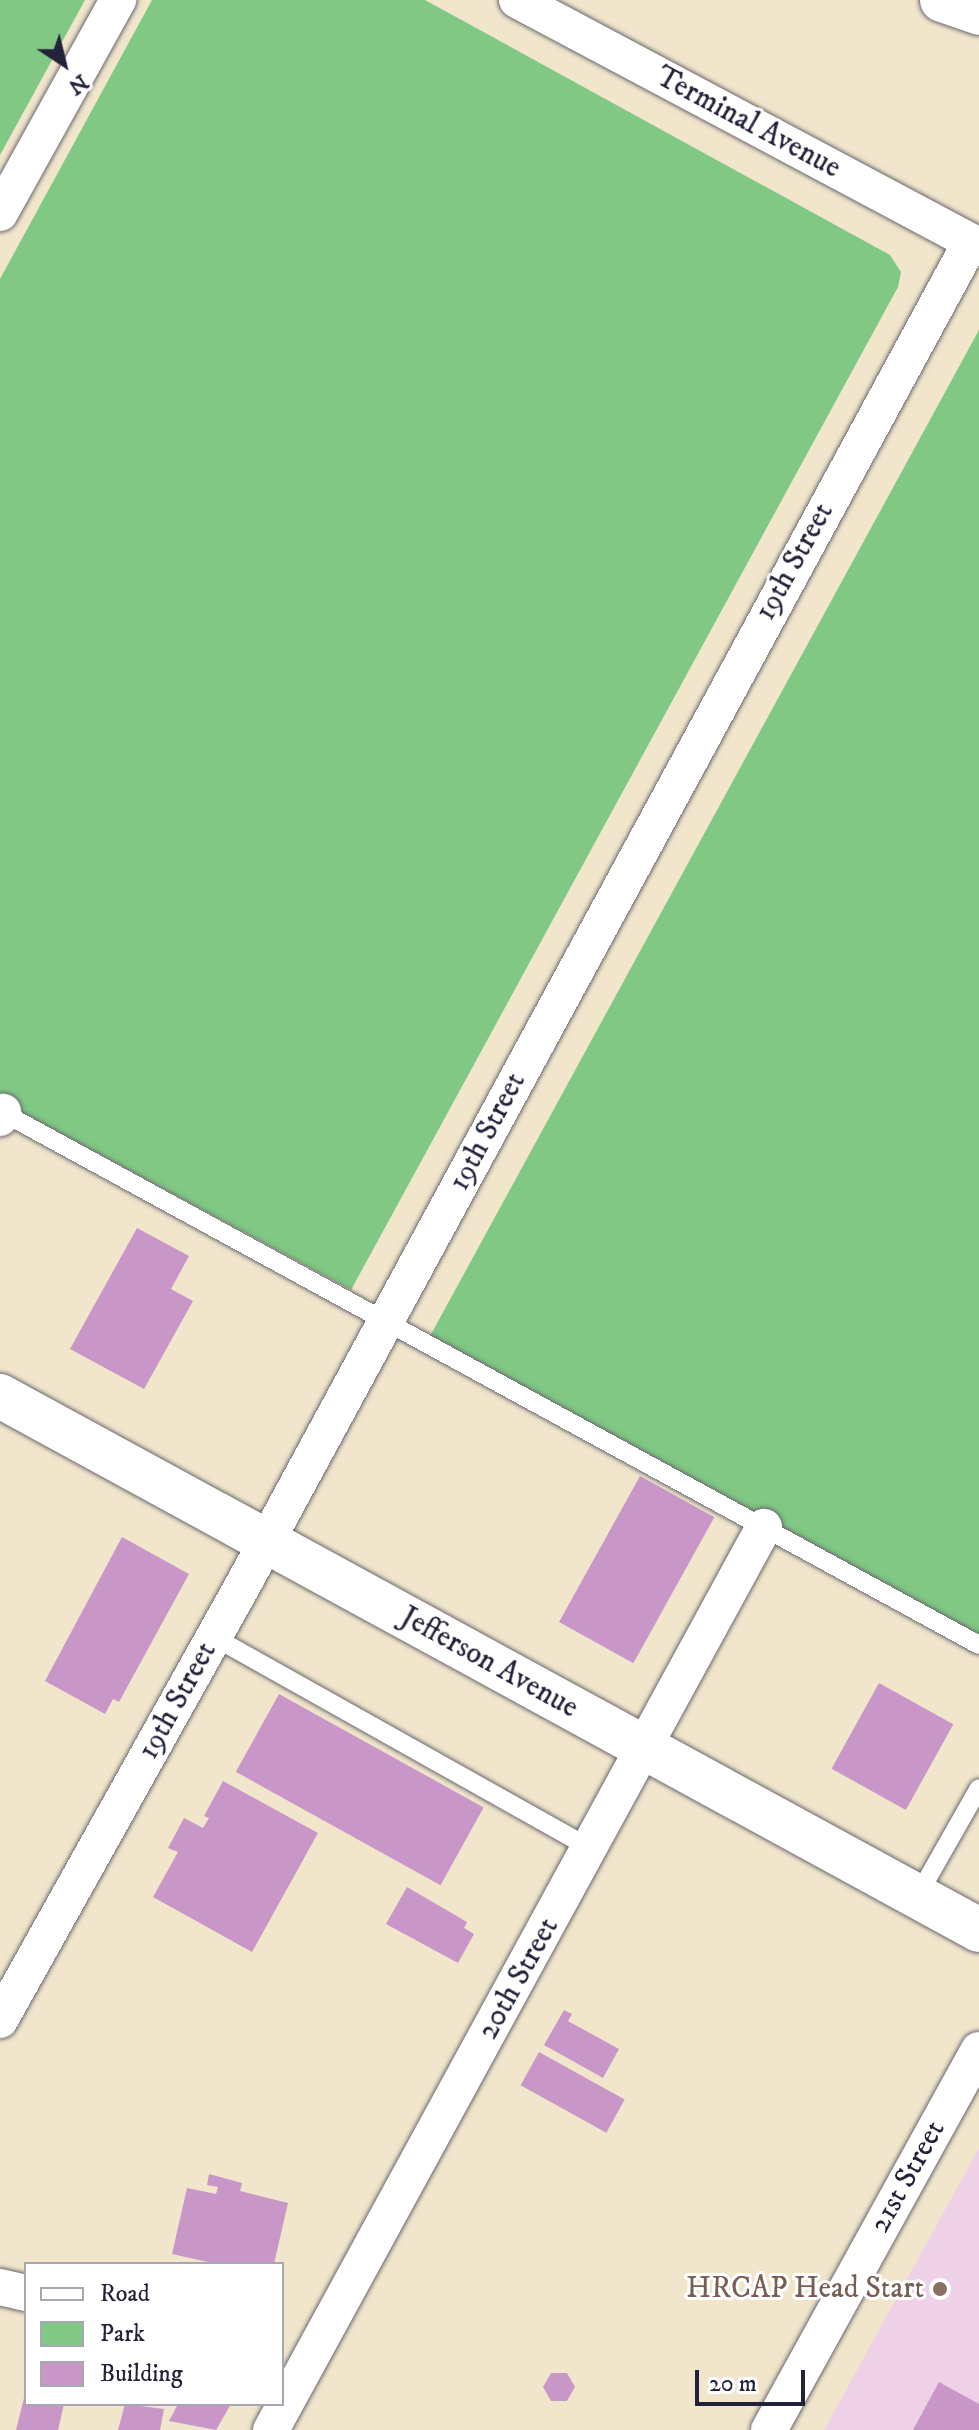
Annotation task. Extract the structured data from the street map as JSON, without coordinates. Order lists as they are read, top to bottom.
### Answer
{
  "streets": {
    "main road": ["Jefferson Avenue"],
    "street": [
      "Terminal Avenue",
      "19th Street",
      "20th Street",
      "21st Street"
    ]
  },
  "crossings": [
    ["Terminal Avenue", "19th Street"],
    ["19th Street", "Jefferson Avenue"],
    ["Jefferson Avenue", "20th Street"]
  ],
  "places": ["HRCAP Head Start"],
  "legend": ["Road", "Park", "Building"],
  "scale_bar": "20 m",
  "north": "bottom right"
}
